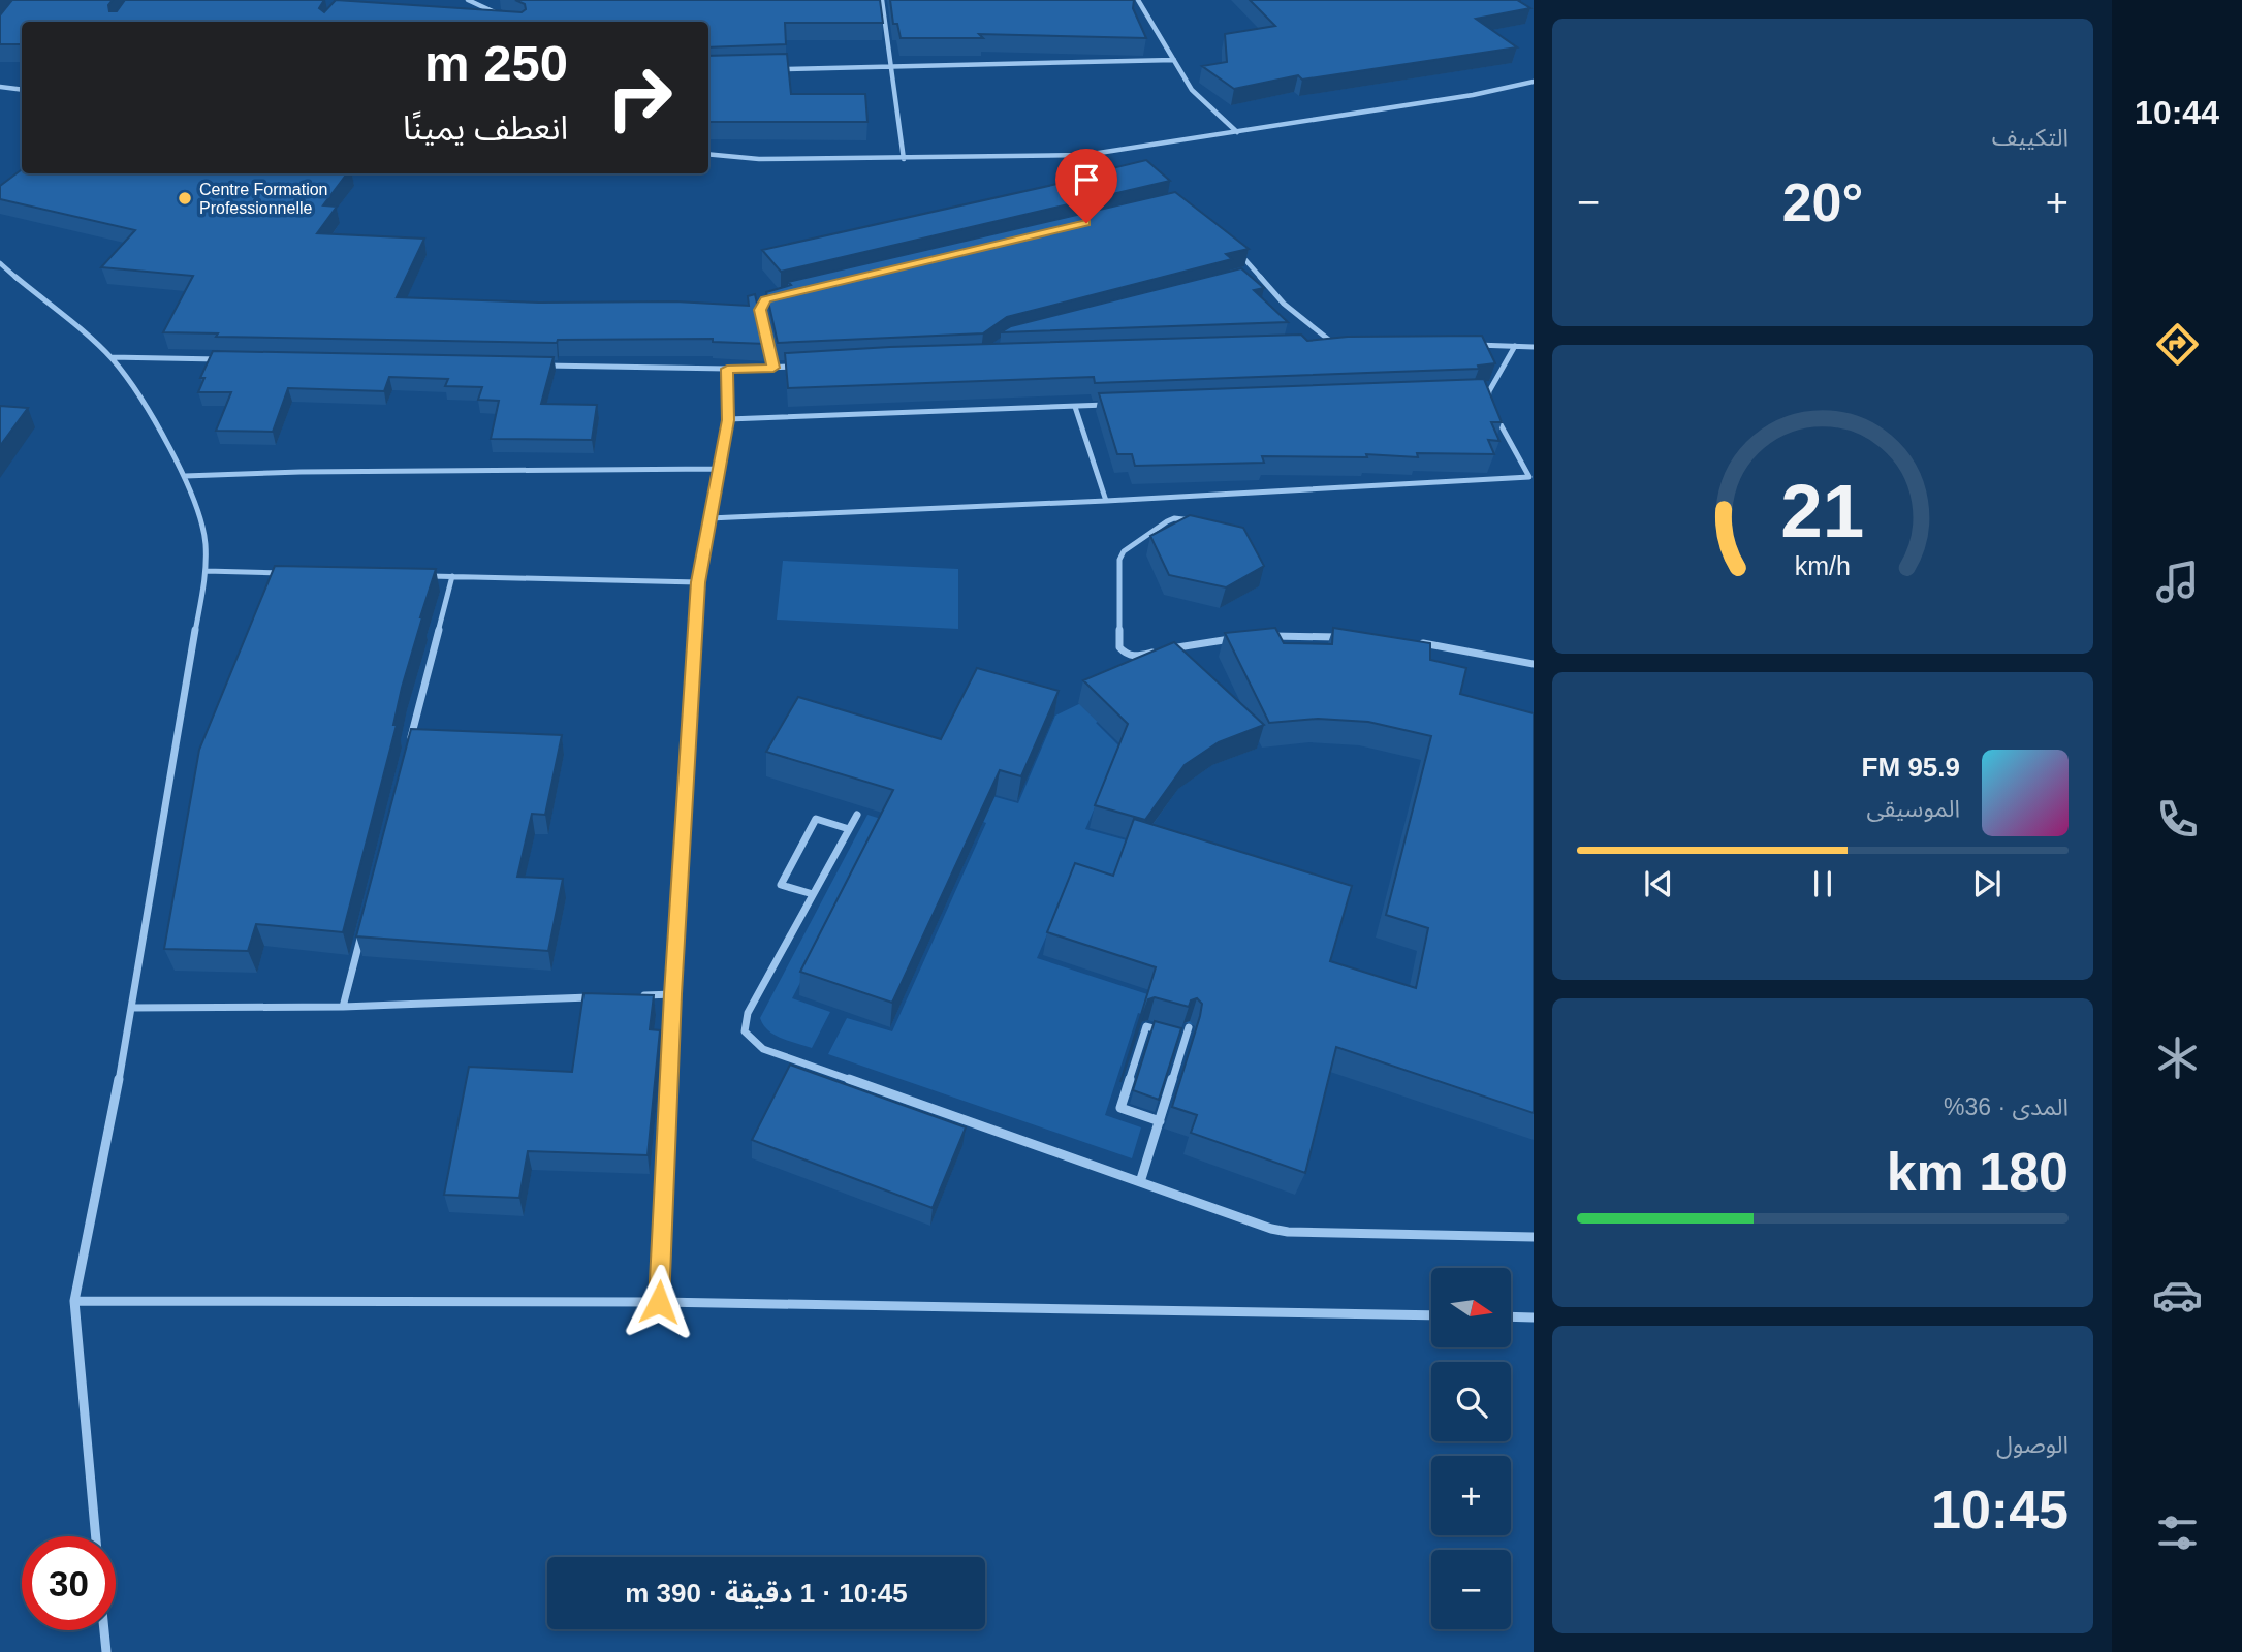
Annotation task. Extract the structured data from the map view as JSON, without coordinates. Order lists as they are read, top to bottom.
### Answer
{
  "places": ["Centre Formation Professionnelle"],
  "north": "right",
  "page": {
    "tabs": "10:44",
    "tile": [
      "التكييف",
      ["المدى · 36%", "180 km"],
      ["الوصول", "10:45"]
    ],
    "turn": ["250 m", "انعطف يمينًا"],
    "heat": ["−", "20°", "+"],
    "song": ["95.9 FM", "الموسيقى"],
    "map_buttons": ["+", "−"],
    "limit": "30",
    "trip": "10:45 · 1 دقيقة · 390 m",
    "gauge": ["21", "km/h"]
  }
}
